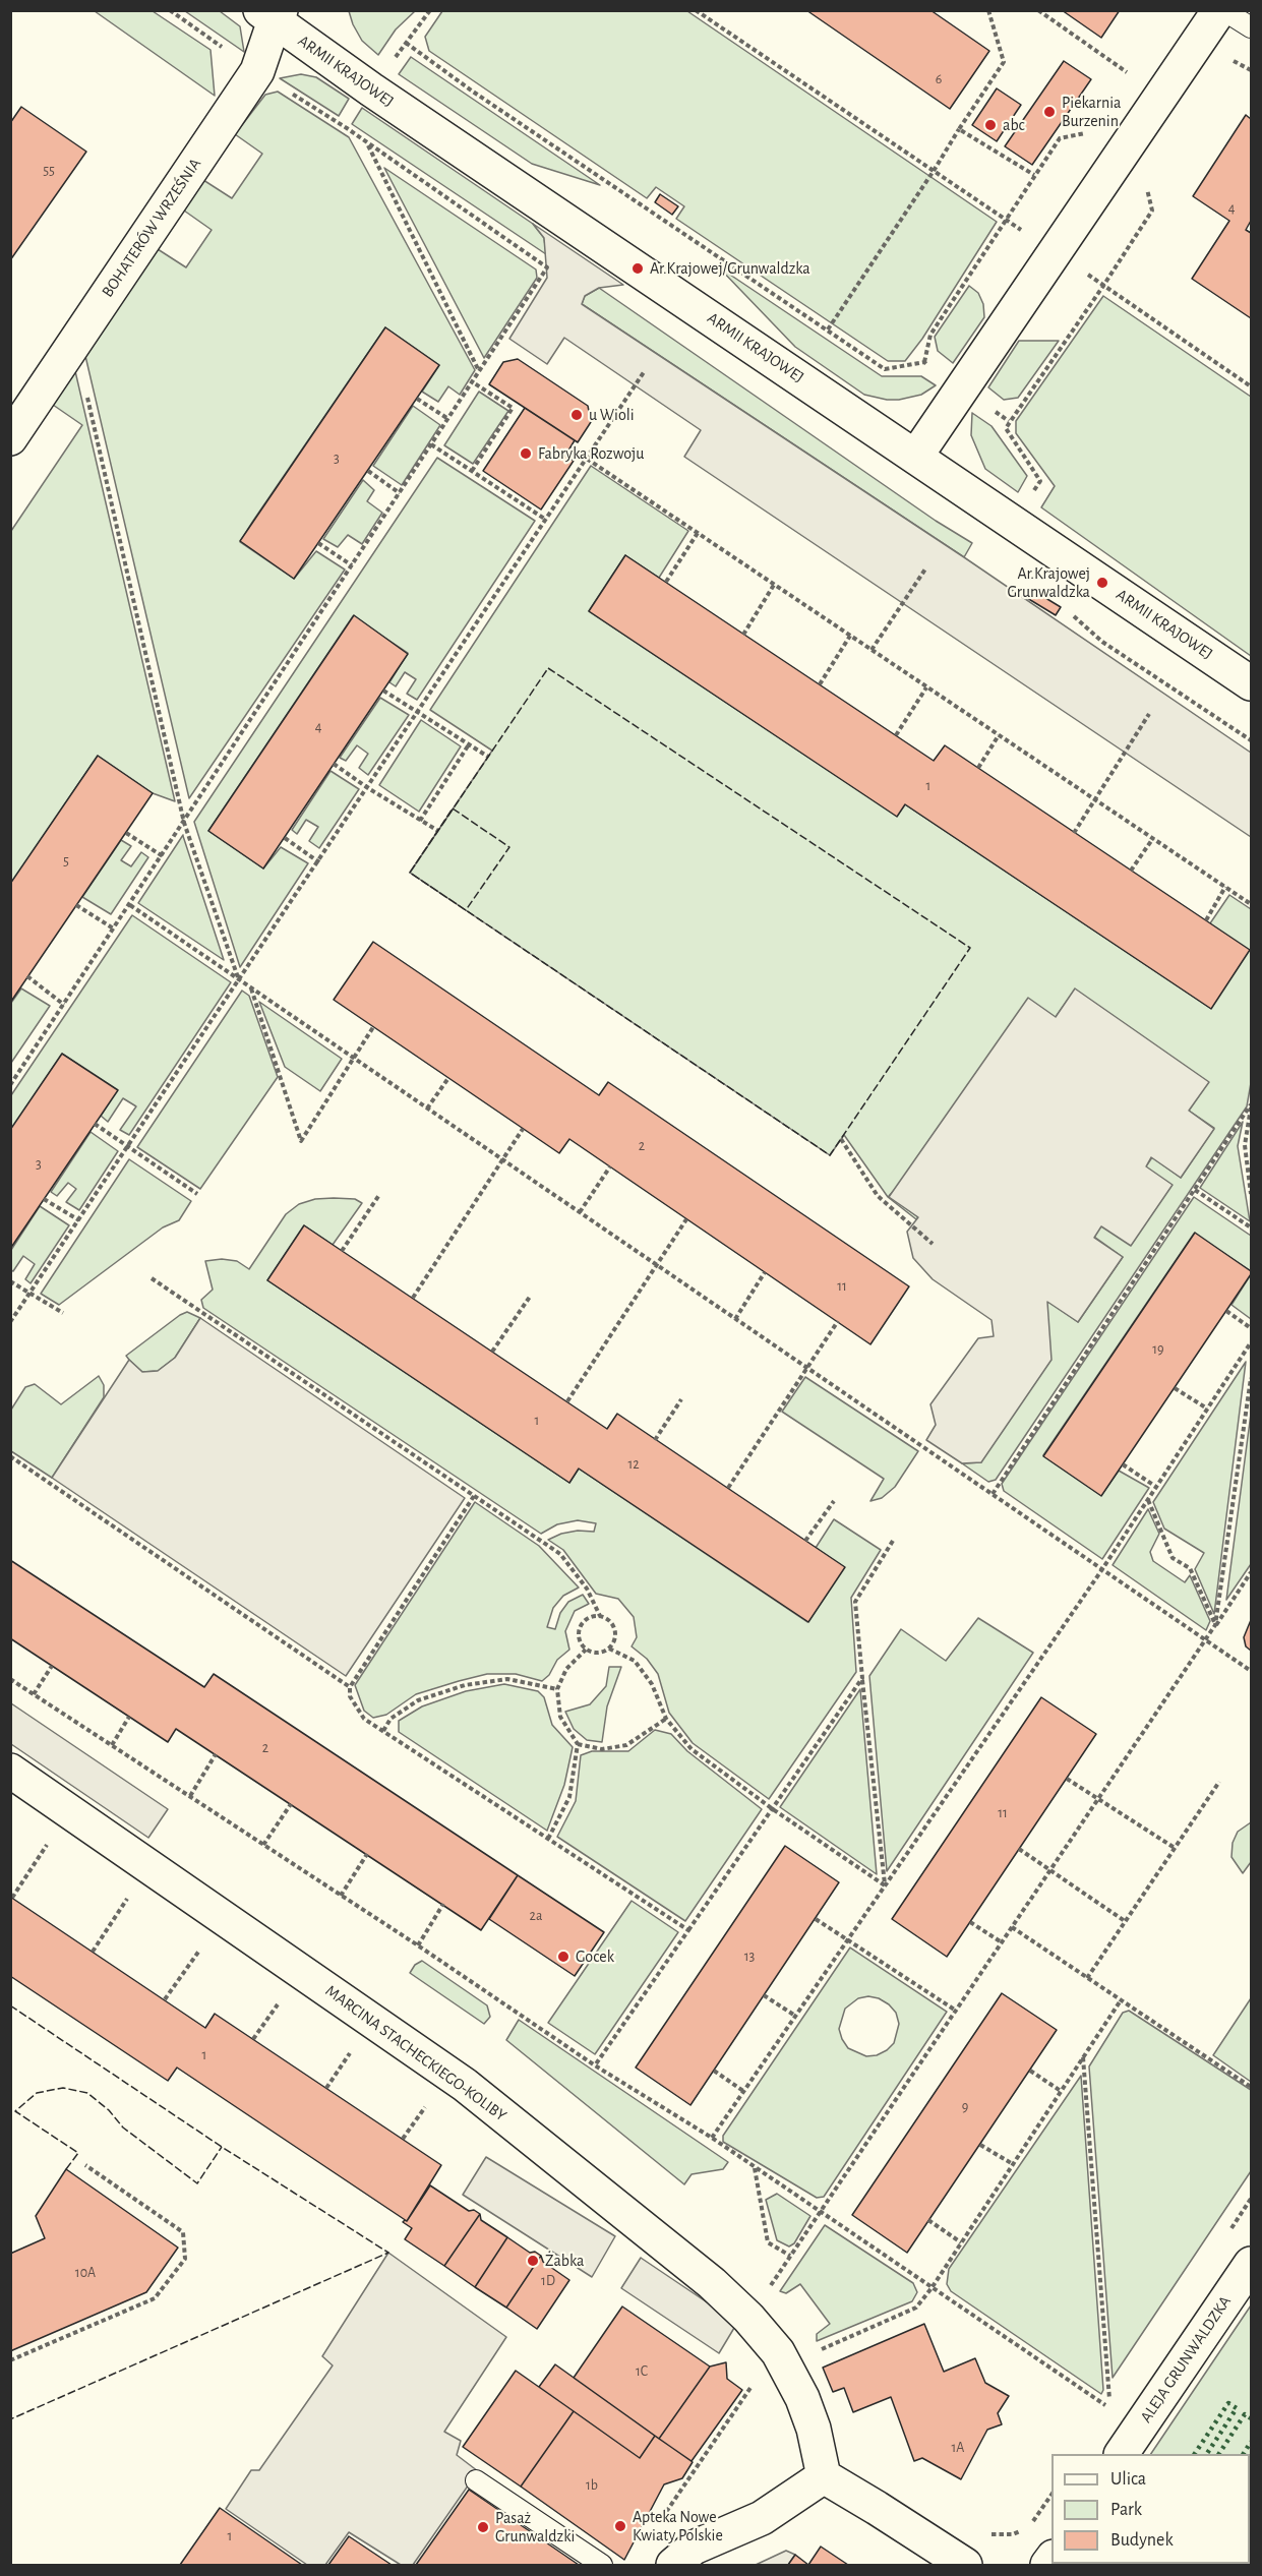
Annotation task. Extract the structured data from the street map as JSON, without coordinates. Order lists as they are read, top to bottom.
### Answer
{
  "streets": {
    "street": [
      "ARMII KRAJOWEJ",
      "BOHATERÓW WRZEŚNIA",
      "MARCINA STACHECKIEGO-KOLIBY",
      "ALEJA GRUNWALDZKA"
    ]
  },
  "crossings": [
    ["ARMII KRAJOWEJ", "BOHATERÓW WRZEŚNIA"]
  ],
  "places": [
    "Piekarnia Burzenin",
    "abc",
    "Ar.Krajowej/Grunwaldzka",
    "u Wioli",
    "Fabryka Rozwoju",
    "Ar.Krajowej Grunwaldzka",
    "Gocek",
    "Żabka",
    "Apteka Nowe Kwiaty Polskie",
    "Pasaż Grunwaldzki"
  ],
  "house_numbers": [
    "6",
    "55",
    "4",
    "3",
    "4",
    "1",
    "5",
    "2",
    "3",
    "11",
    "19",
    "1",
    "12",
    "2",
    "11",
    "2a",
    "13",
    "1",
    "9",
    "10A",
    "1D",
    "1C",
    "1A",
    "1b",
    "1"
  ],
  "legend": ["Ulica", "Park", "Budynek"]
}
